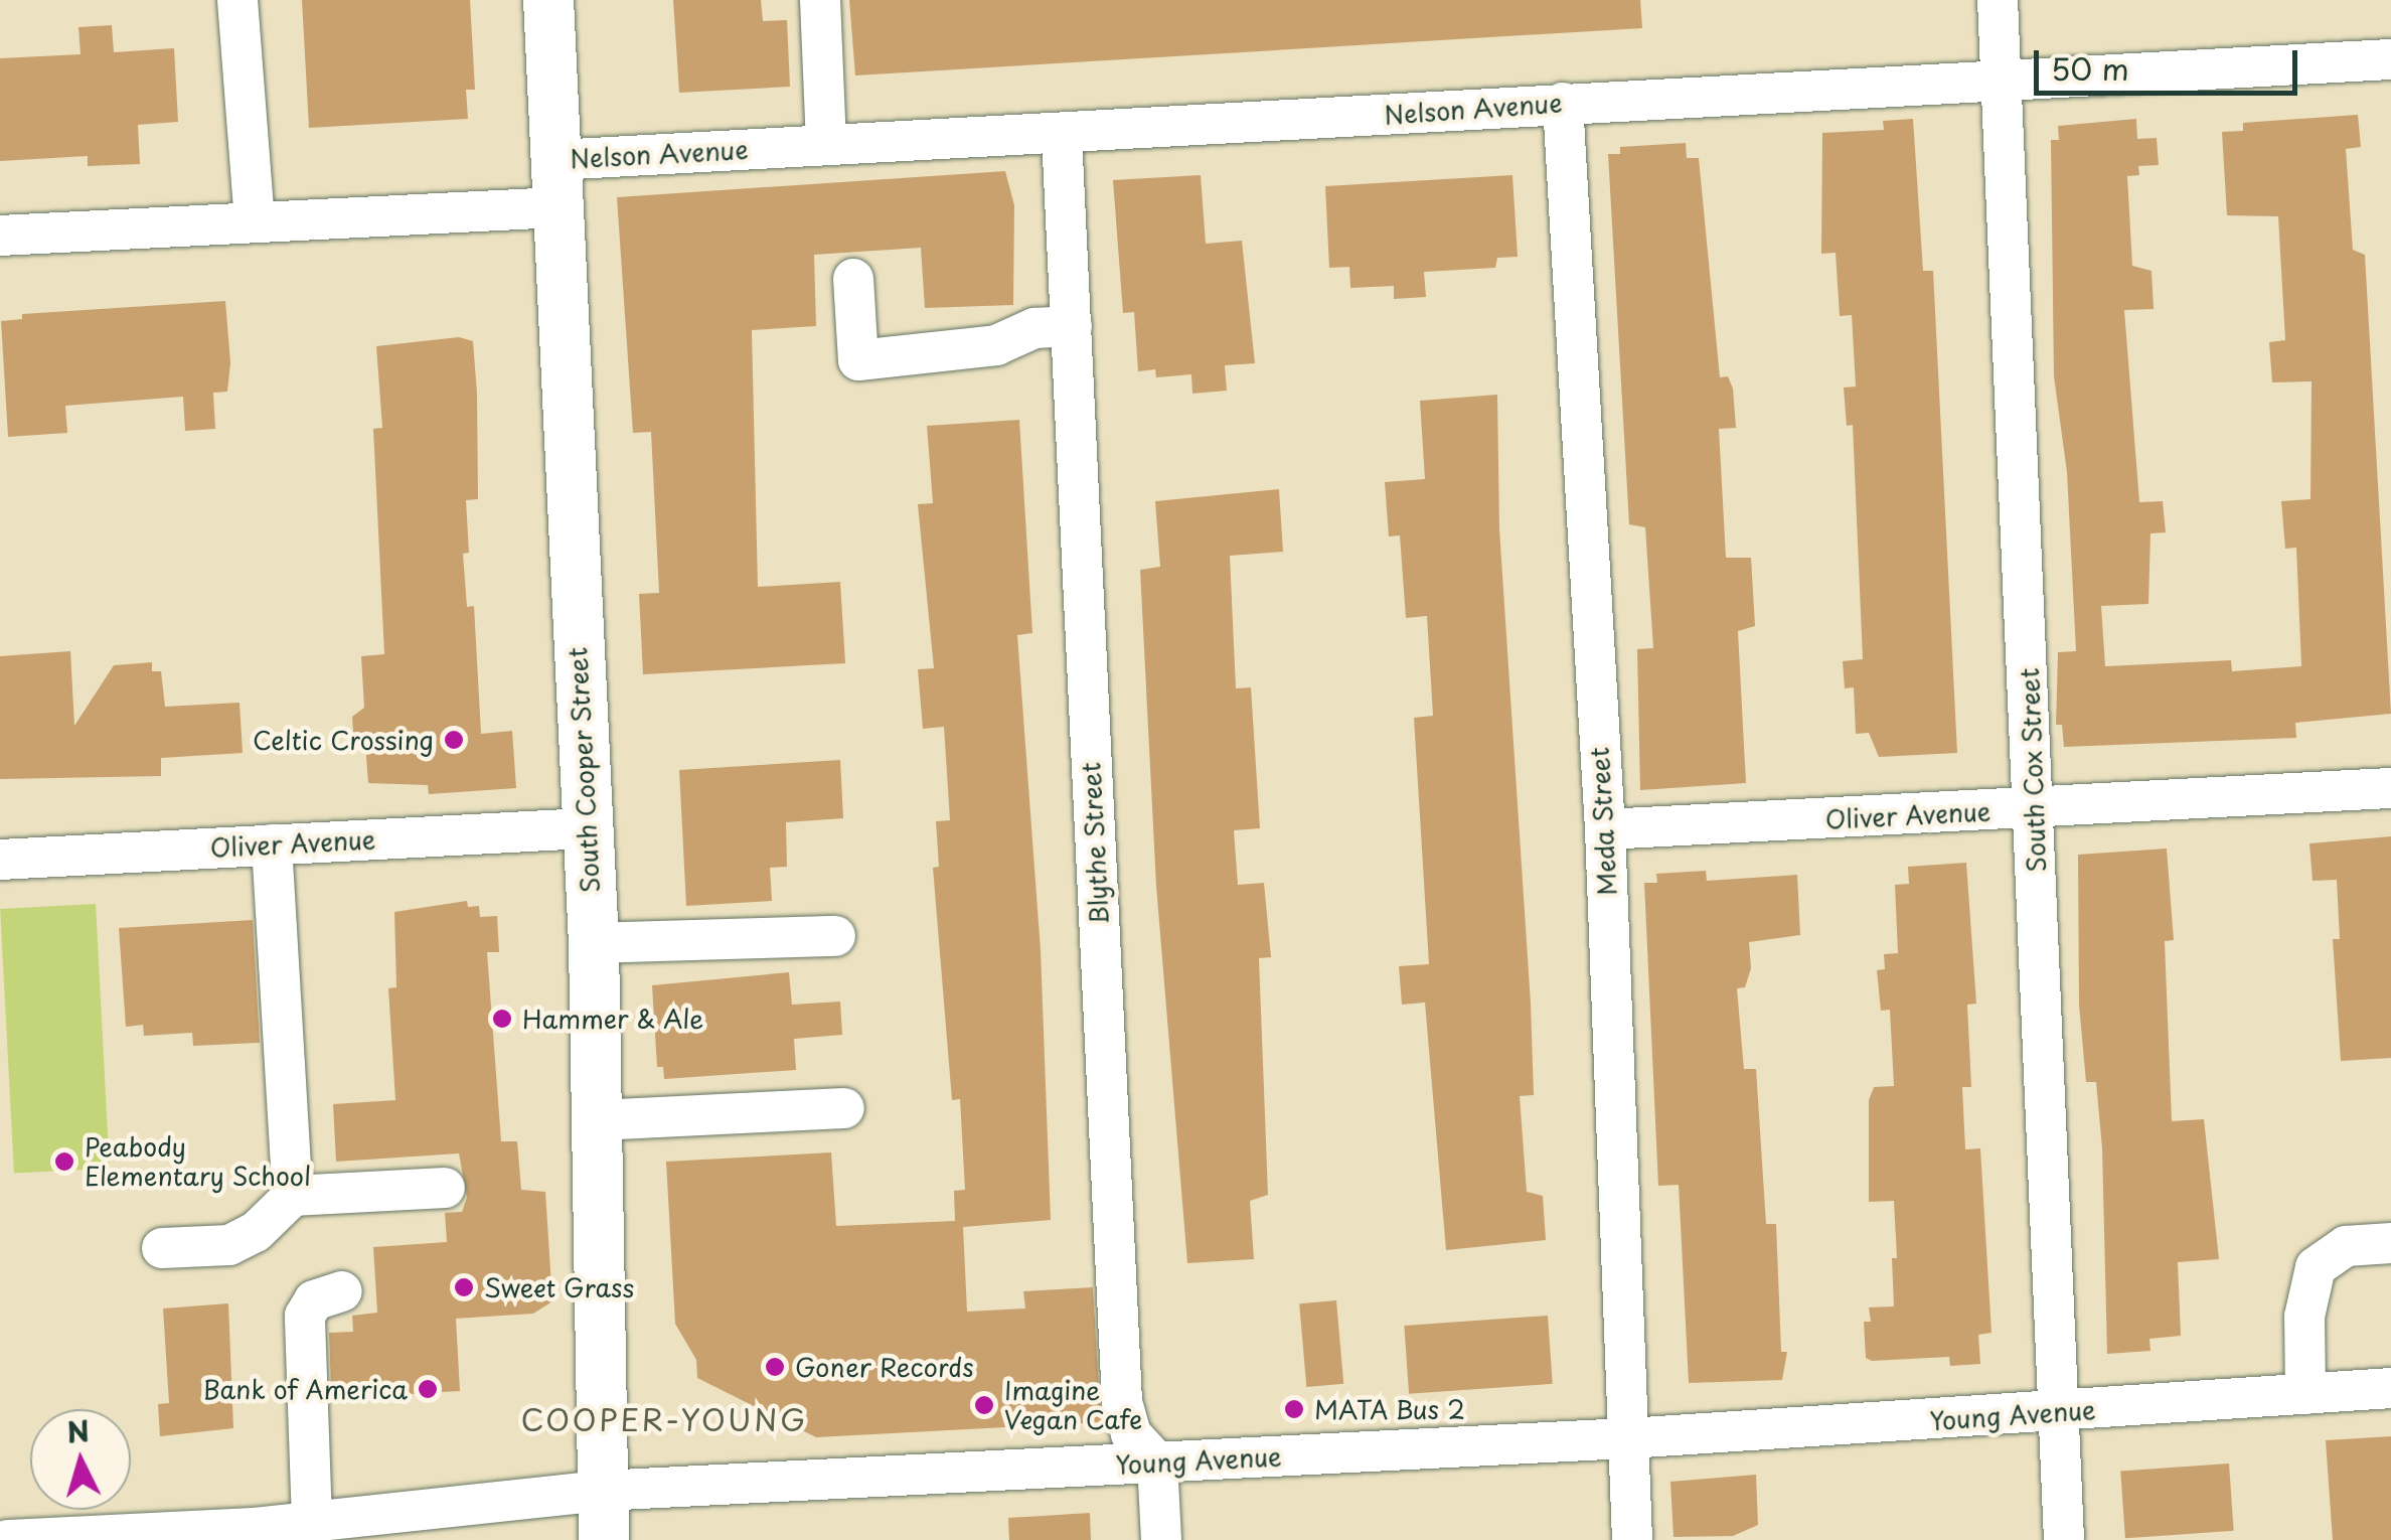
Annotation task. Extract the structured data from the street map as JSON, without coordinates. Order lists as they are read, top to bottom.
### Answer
{
  "streets": {
    "main road": ["South Cooper Street"],
    "street": [
      "Nelson Avenue",
      "South Cox Street",
      "Oliver Avenue",
      "Meda Street",
      "Blythe Street",
      "Young Avenue"
    ]
  },
  "crossings": [
    ["Nelson Avenue", "South Cooper Street"],
    ["Nelson Avenue", "South Cox Street"],
    ["Nelson Avenue", "Meda Street"],
    ["Nelson Avenue", "Blythe Street"],
    ["South Cooper Street", "Oliver Avenue"],
    ["South Cooper Street", "Young Avenue"],
    ["South Cox Street", "Oliver Avenue"],
    ["South Cox Street", "Young Avenue"],
    ["Oliver Avenue", "Meda Street"],
    ["Meda Street", "Young Avenue"],
    ["Blythe Street", "Young Avenue"]
  ],
  "districts": ["COOPER-YOUNG"],
  "places": [
    "Celtic Crossing",
    "Hammer & Ale",
    "Peabody Elementary School",
    "Sweet Grass",
    "Goner Records",
    "Bank of America",
    "Imagine Vegan Cafe",
    "MATA Bus 2"
  ],
  "scale_bar": "50 m",
  "north": "top"
}
